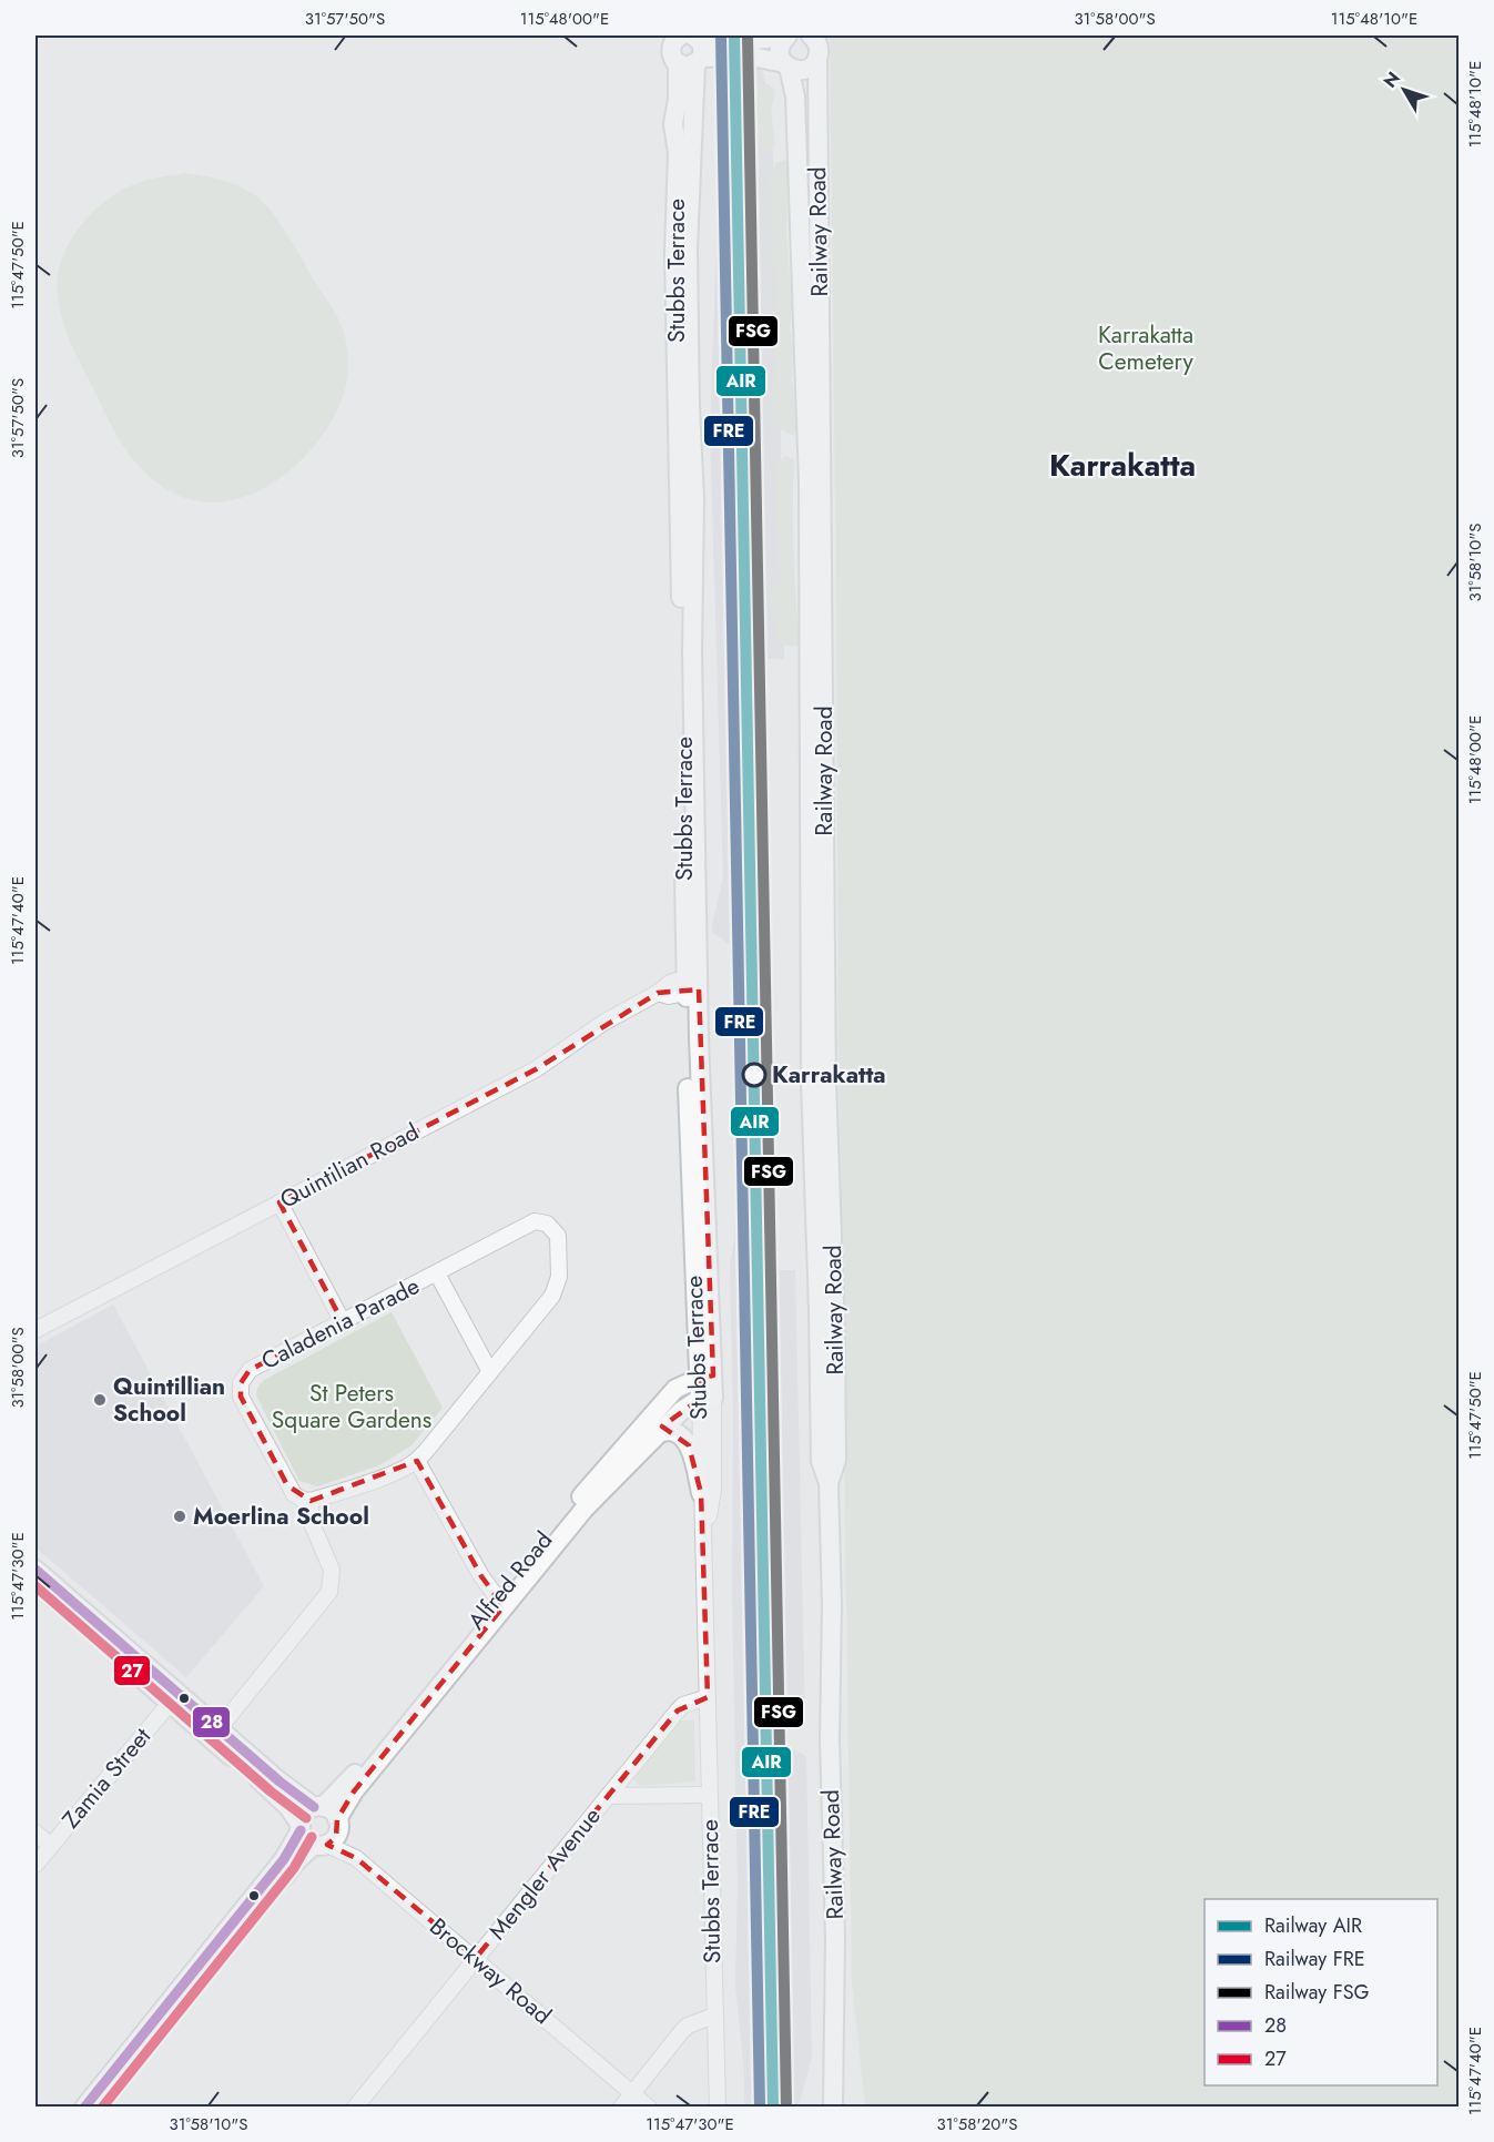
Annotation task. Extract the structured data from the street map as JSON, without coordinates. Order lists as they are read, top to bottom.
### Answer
{
  "streets": {
    "main road": ["Railway Road", "Stubbs Terrace", "Alfred Road"],
    "street": [
      "Quintilian Road",
      "Caladenia Parade",
      "Zamia Street",
      "Mengler Avenue",
      "Brockway Road"
    ]
  },
  "crossings": [
    ["Stubbs Terrace", "Quintilian Road"],
    ["Stubbs Terrace", "Alfred Road"],
    ["Stubbs Terrace", "Mengler Avenue"],
    ["Alfred Road", "Brockway Road"],
    ["Mengler Avenue", "Brockway Road"]
  ],
  "districts": ["Karrakatta"],
  "parks": ["Karrakatta Cemetery", "St Peters Square Gardens"],
  "places": ["Karrakatta", "Quintillian School", "Moerlina School"],
  "lines": [
    "rail line AIR",
    "rail line FRE",
    "rail line FSG",
    "transit line 28",
    "transit line 27"
  ],
  "legend": [
    "Railway AIR",
    "Railway FRE",
    "Railway FSG",
    "28",
    "27"
  ],
  "north": "top left",
  "coordinates": [
    "31°57'50\"S",
    "115°48'00\"E",
    "31°58'00\"S",
    "115°48'10\"E",
    "115°47'50\"E",
    "31°58'10\"S",
    "115°47'40\"E",
    "115°47'30\"E",
    "31°58'20\"S"
  ]
}
